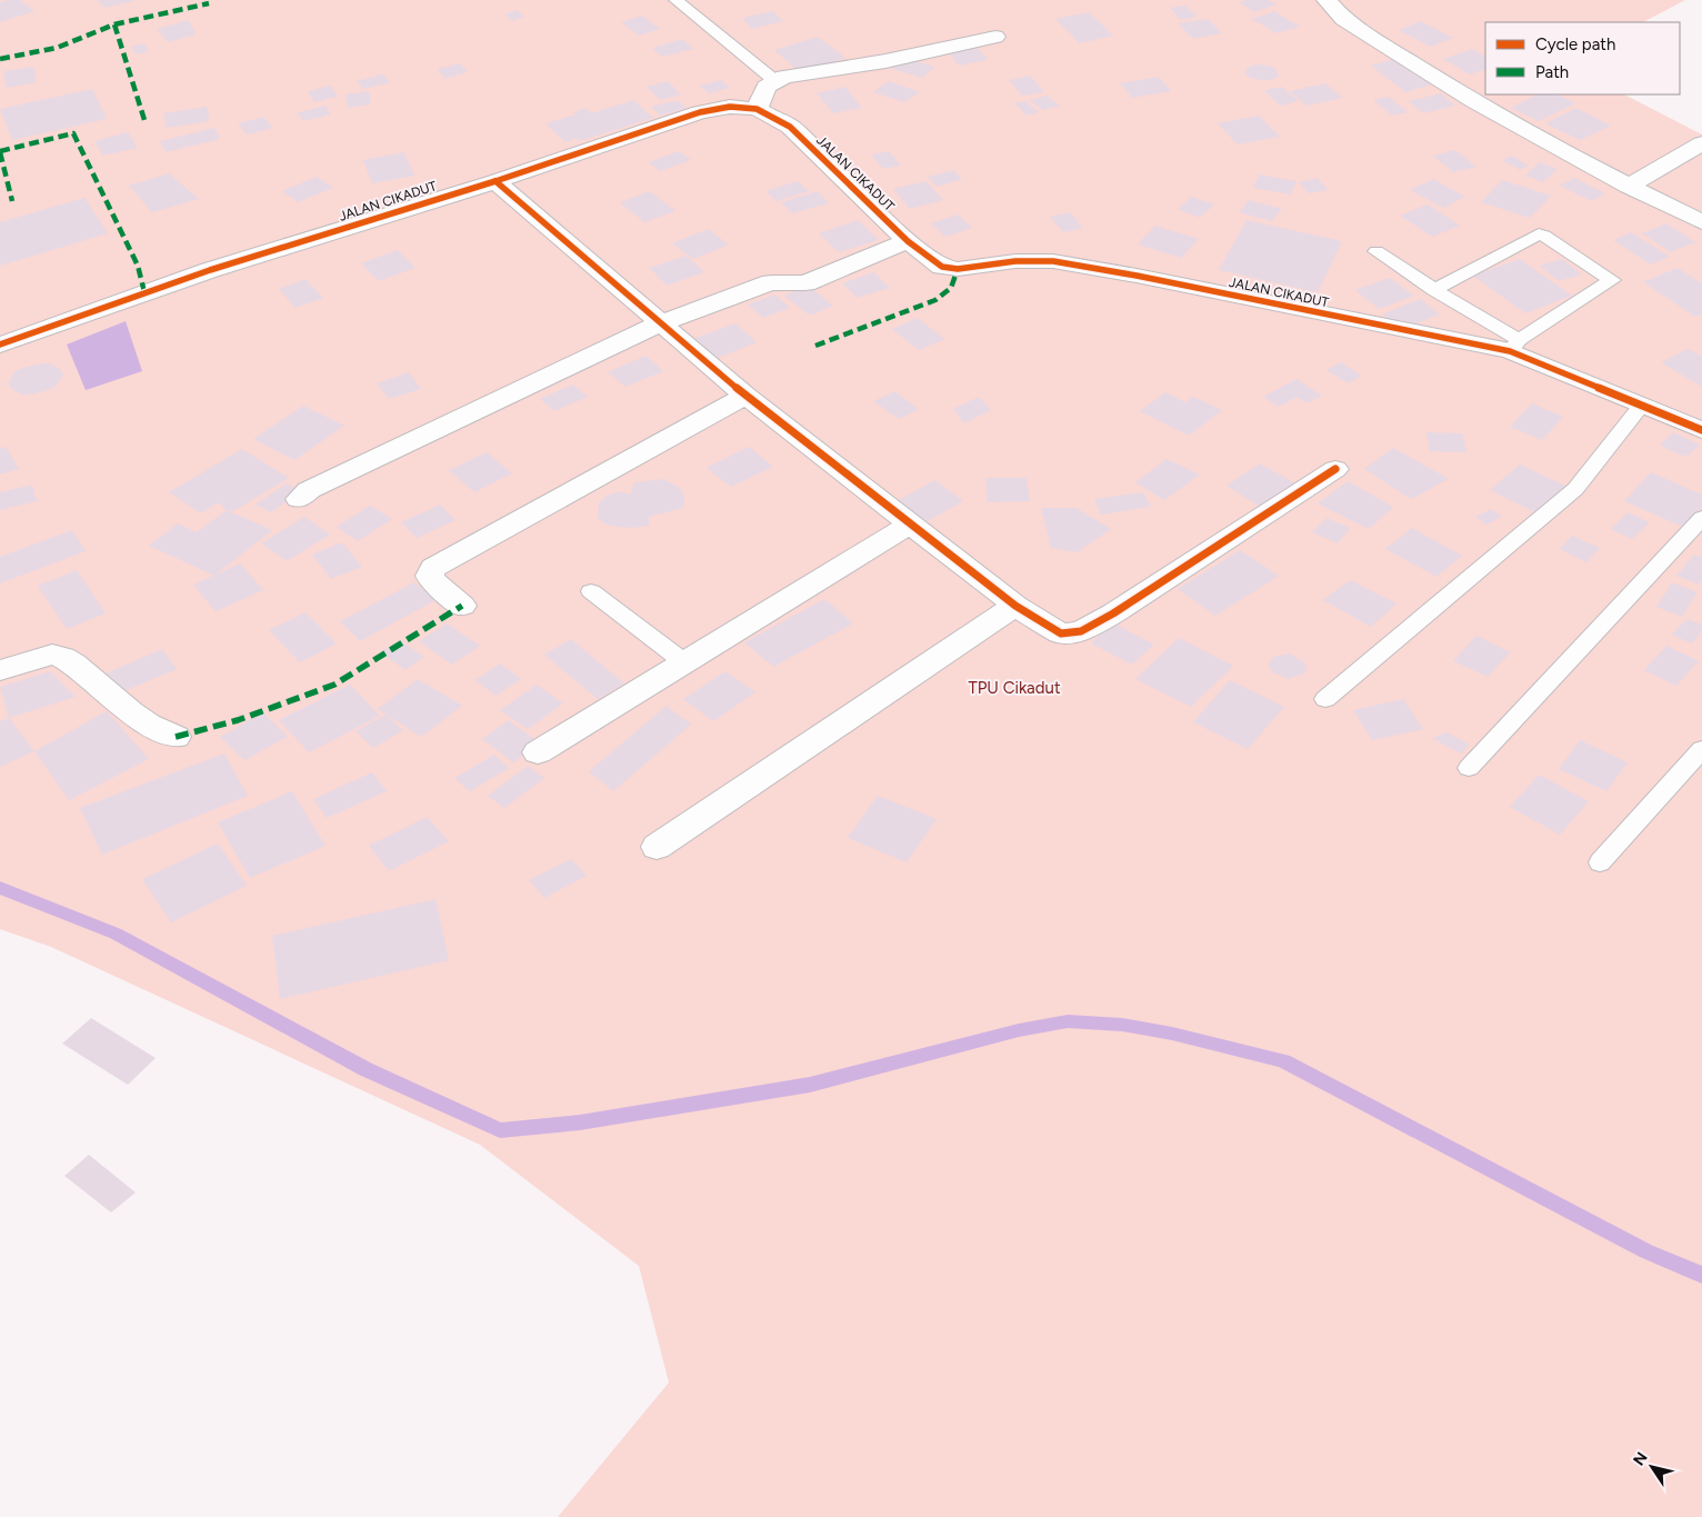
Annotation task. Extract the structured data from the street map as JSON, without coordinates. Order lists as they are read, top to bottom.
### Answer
{
  "streets": {
    "street": ["JALAN CIKADUT"]
  },
  "parks": ["TPU Cikadut"],
  "legend": ["Cycle path", "Path"],
  "north": "top left"
}
